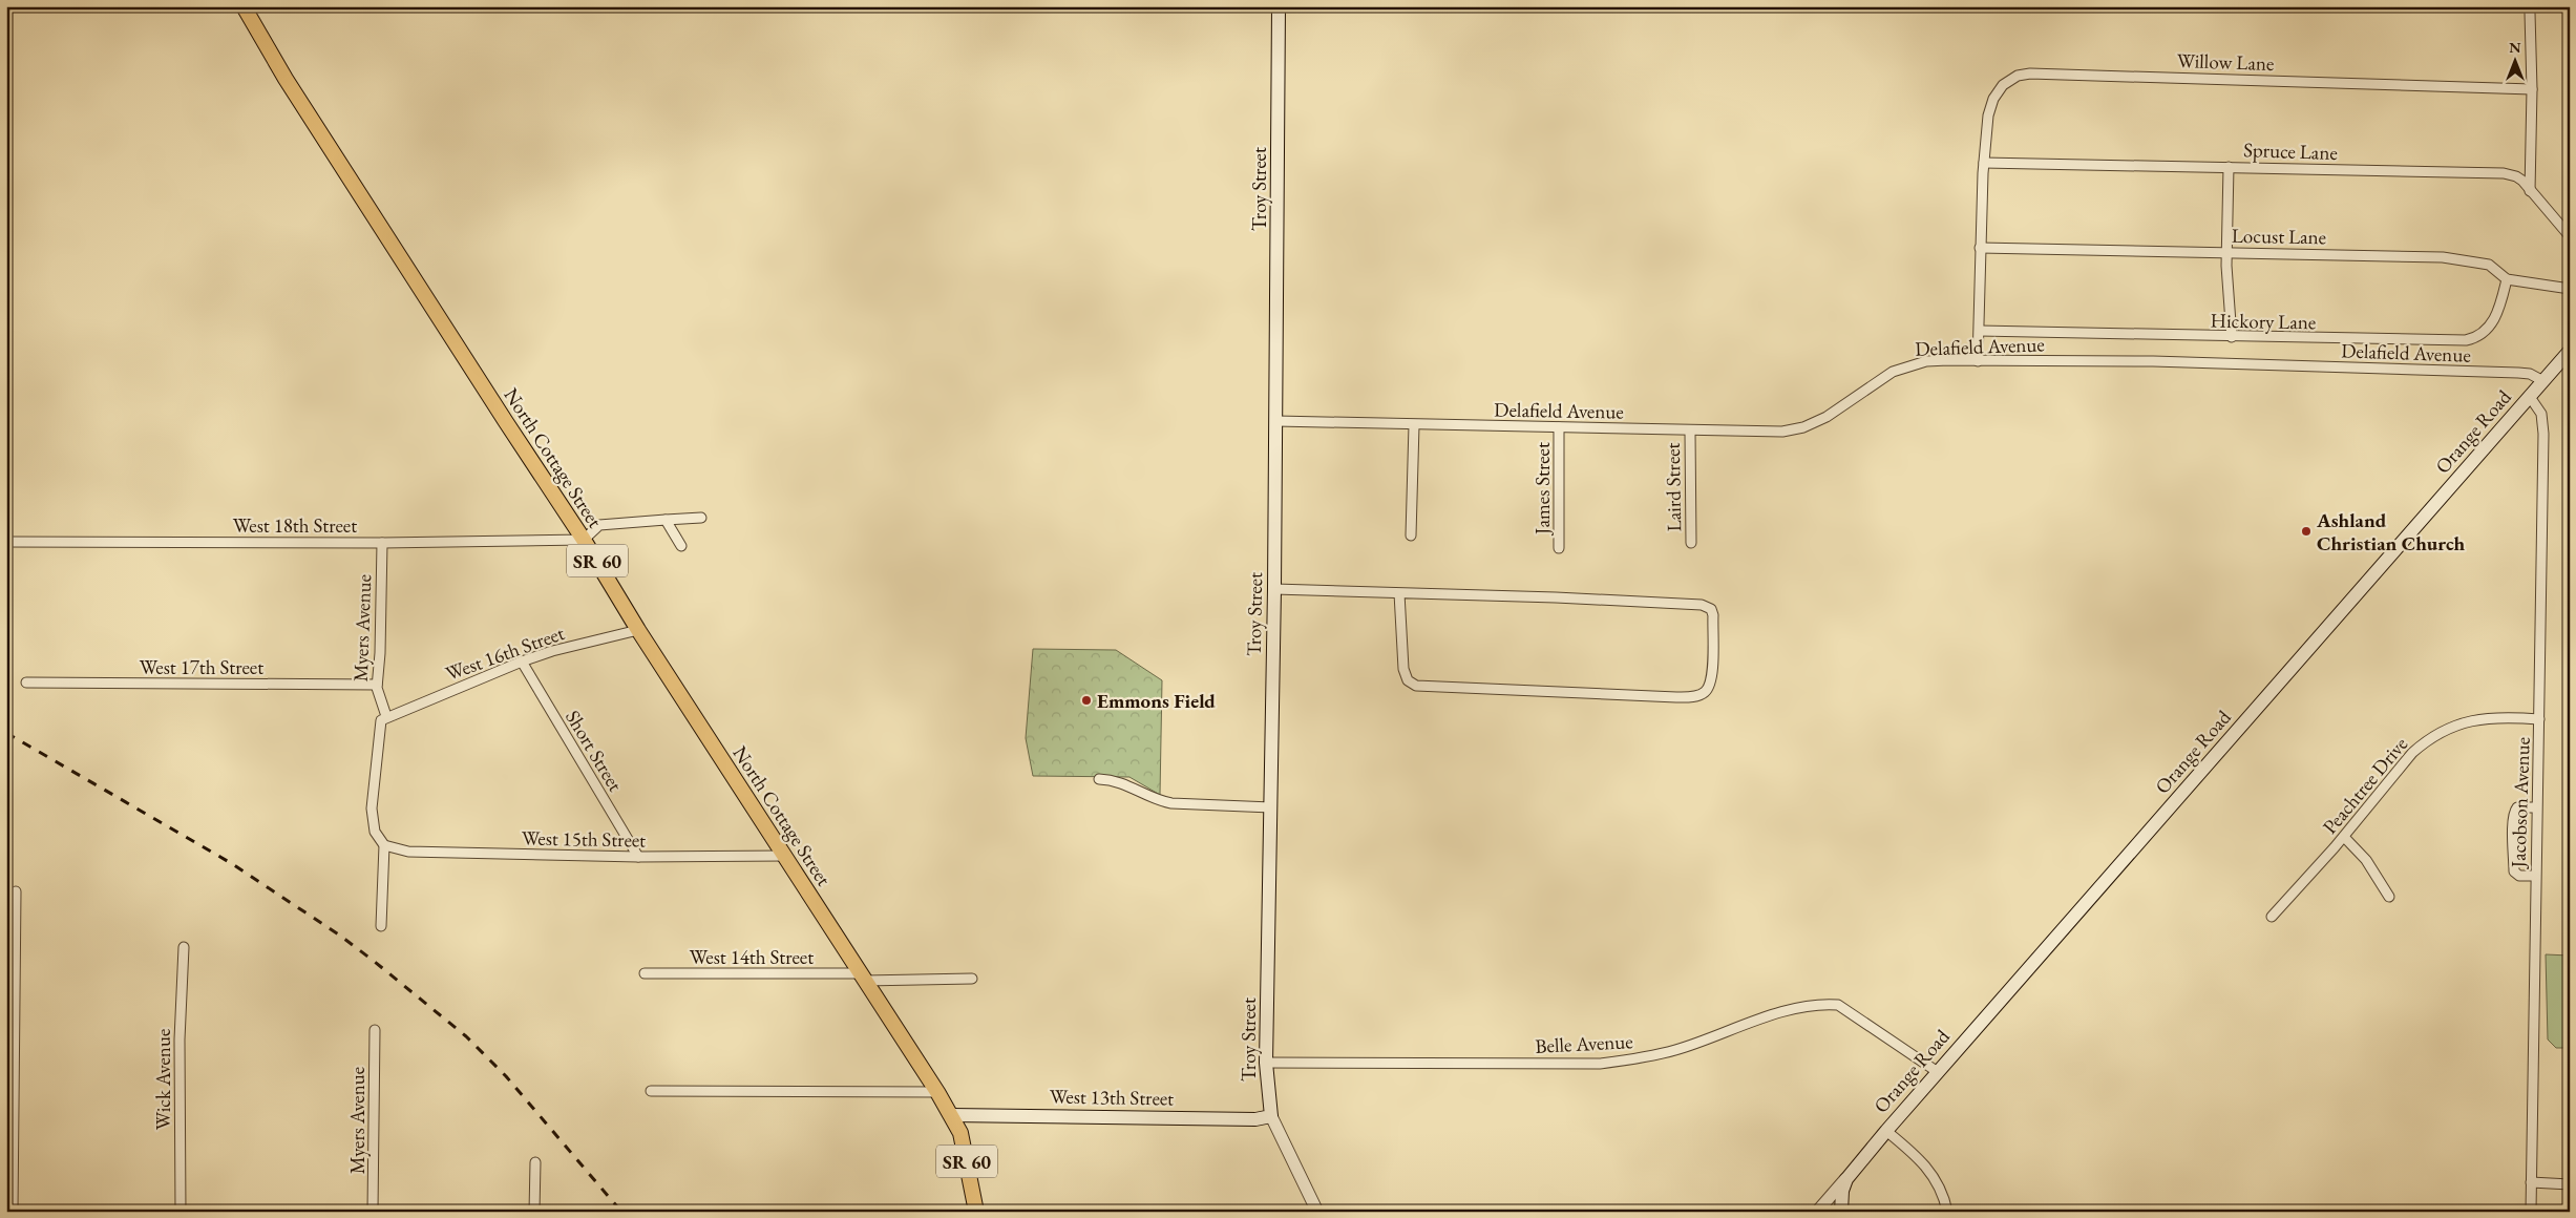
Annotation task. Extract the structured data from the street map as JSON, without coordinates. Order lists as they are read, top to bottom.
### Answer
{
  "streets": {
    "main road": [
      "Troy Street",
      "Orange Road",
      "North Cottage Street",
      "SR 60",
      "West 13th Street"
    ],
    "street": [
      "Willow Lane",
      "Spruce Lane",
      "Locust Lane",
      "Hickory Lane",
      "Delafield Avenue",
      "Laird Street",
      "James Street",
      "West 18th Street",
      "Myers Avenue",
      "West 16th Street",
      "West 17th Street",
      "Short Street",
      "Peachtree Drive",
      "Jacobson Avenue",
      "West 15th Street",
      "West 14th Street",
      "Belle Avenue",
      "Wick Avenue"
    ]
  },
  "crossings": [
    ["Willow Lane", "Spruce Lane"],
    ["Willow Lane", "Locust Lane"],
    ["Willow Lane", "Hickory Lane"],
    ["Willow Lane", "Delafield Avenue"],
    ["Troy Street", "Delafield Avenue"],
    ["Troy Street", "Belle Avenue"],
    ["Troy Street", "West 13th Street"],
    ["Locust Lane", "Hickory Lane"],
    ["Delafield Avenue", "Orange Road"],
    ["Delafield Avenue", "Laird Street"],
    ["Delafield Avenue", "James Street"],
    ["Orange Road", "Jacobson Avenue"],
    ["Orange Road", "Belle Avenue"],
    ["North Cottage Street", "West 18th Street"],
    ["North Cottage Street", "SR 60"],
    ["North Cottage Street", "West 16th Street"],
    ["North Cottage Street", "West 15th Street"],
    ["North Cottage Street", "West 14th Street"],
    ["North Cottage Street", "West 13th Street"],
    ["West 18th Street", "Myers Avenue"],
    ["SR 60", "West 13th Street"],
    ["Myers Avenue", "West 16th Street"],
    ["Myers Avenue", "West 17th Street"],
    ["West 16th Street", "Short Street"],
    ["Short Street", "West 15th Street"],
    ["Peachtree Drive", "Jacobson Avenue"]
  ],
  "places": ["Ashland Christian Church", "Emmons Field"],
  "north": "top"
}
